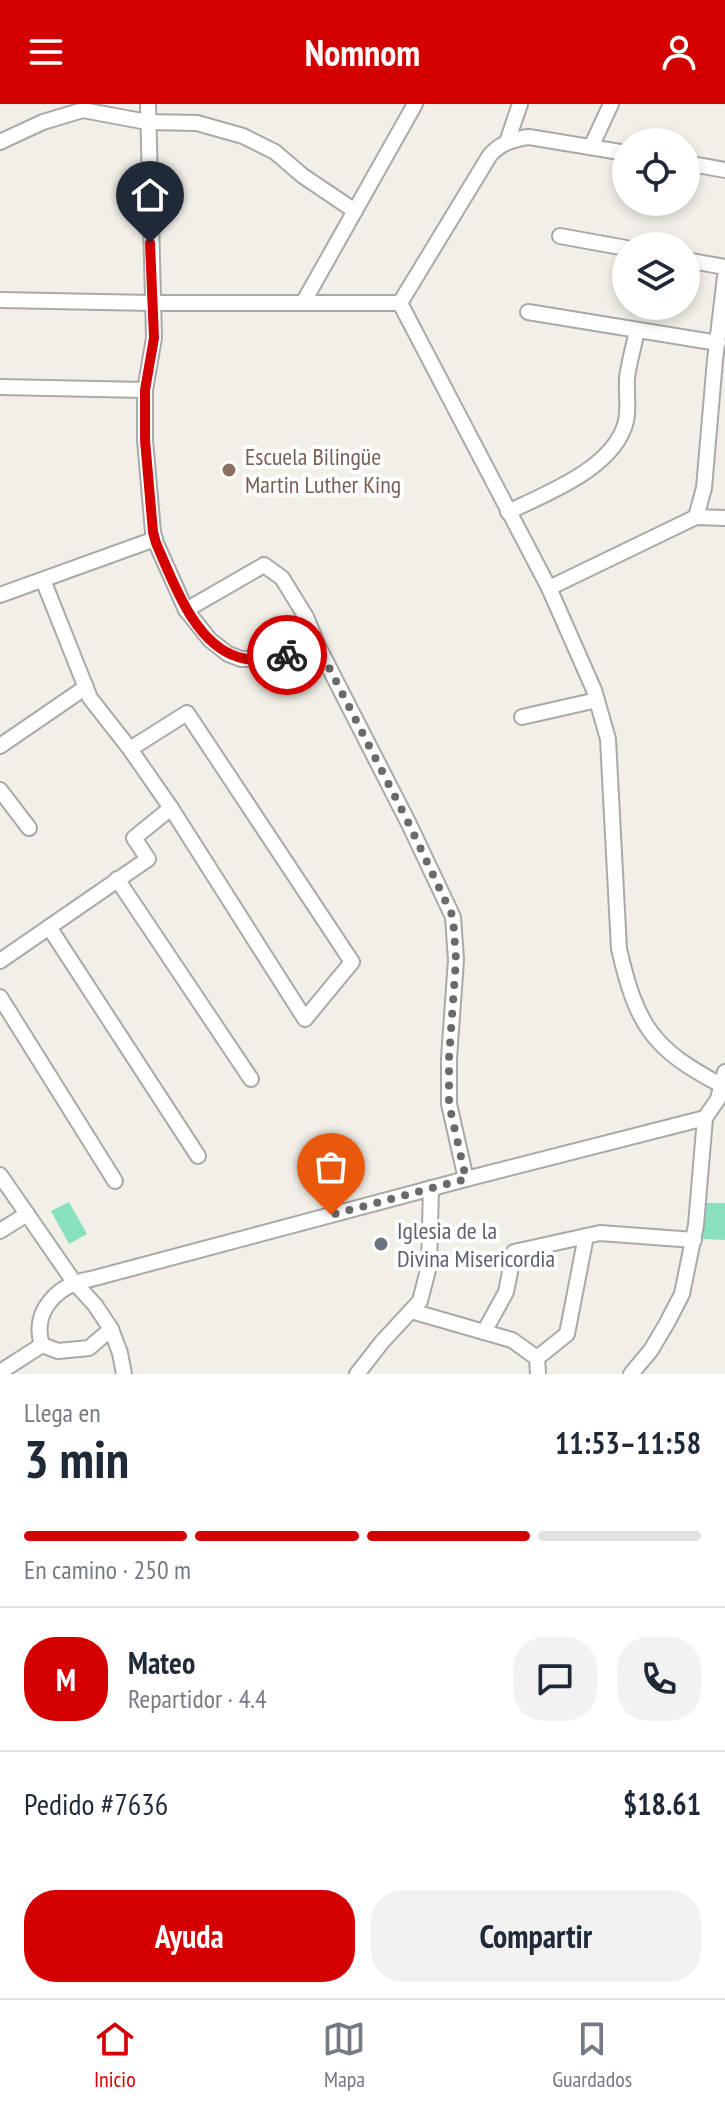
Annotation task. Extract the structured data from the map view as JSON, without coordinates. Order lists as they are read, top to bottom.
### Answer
{
  "places": ["Escuela Bilingüe Martin Luther King", "Iglesia de la Divina Misericordia"],
  "page": {
    "header": "Nomnom",
    "heading": ["3 min", "Llega en", "11:53–11:58"],
    "panel": [
      "Mateo",
      "Repartidor · 4.4",
      "Pedido #7636",
      "$18.61"
    ],
    "bar": "En camino · 250 m",
    "round": "M",
    "buttons": ["Ayuda", "Compartir"],
    "tabs": ["Inicio", "Mapa", "Guardados"]
  }
}
